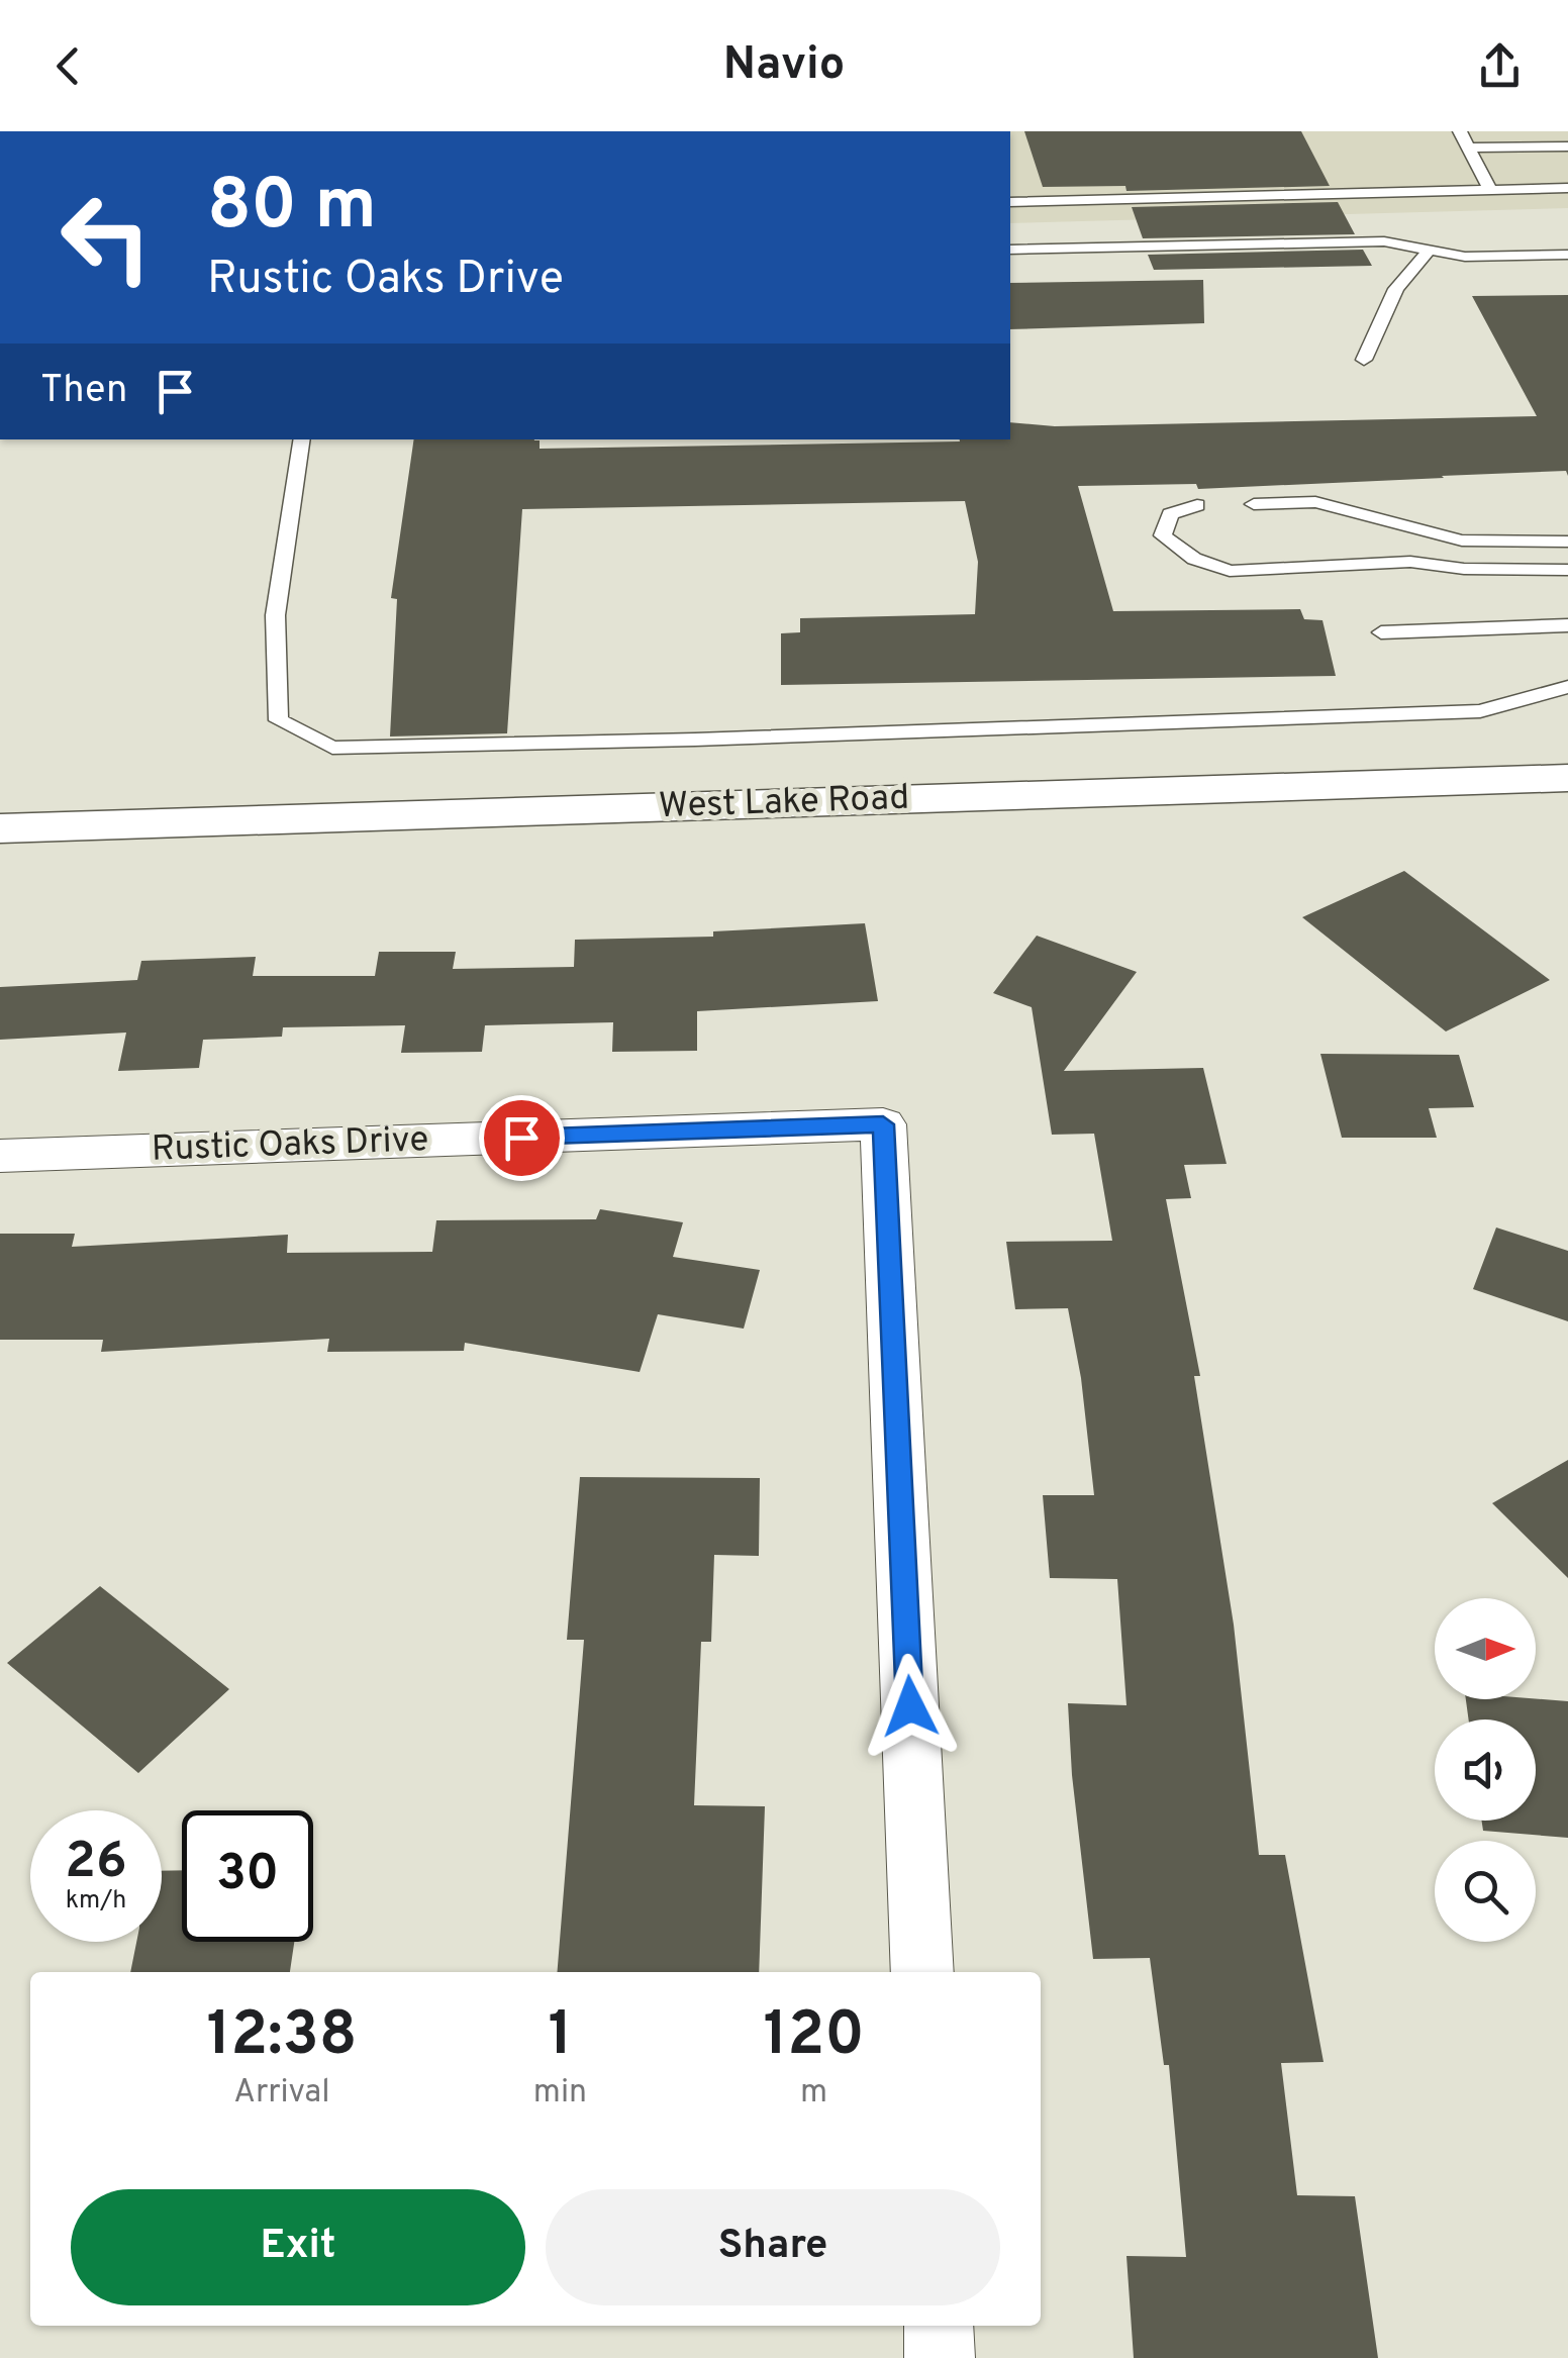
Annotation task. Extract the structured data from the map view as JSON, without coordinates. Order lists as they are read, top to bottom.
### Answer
{
  "streets": {
    "street": ["West Lake Road", "Rustic Oaks Drive"]
  },
  "north": "right",
  "page": {
    "header": "Navio",
    "turn": ["80 m", "Rustic Oaks Drive"],
    "then": "Then",
    "speed": "26 km/h",
    "limit": "30",
    "eta": [
      "12:38",
      "Arrival",
      "1",
      "min",
      "120",
      "m"
    ],
    "buttons": ["Exit", "Share"]
  }
}
